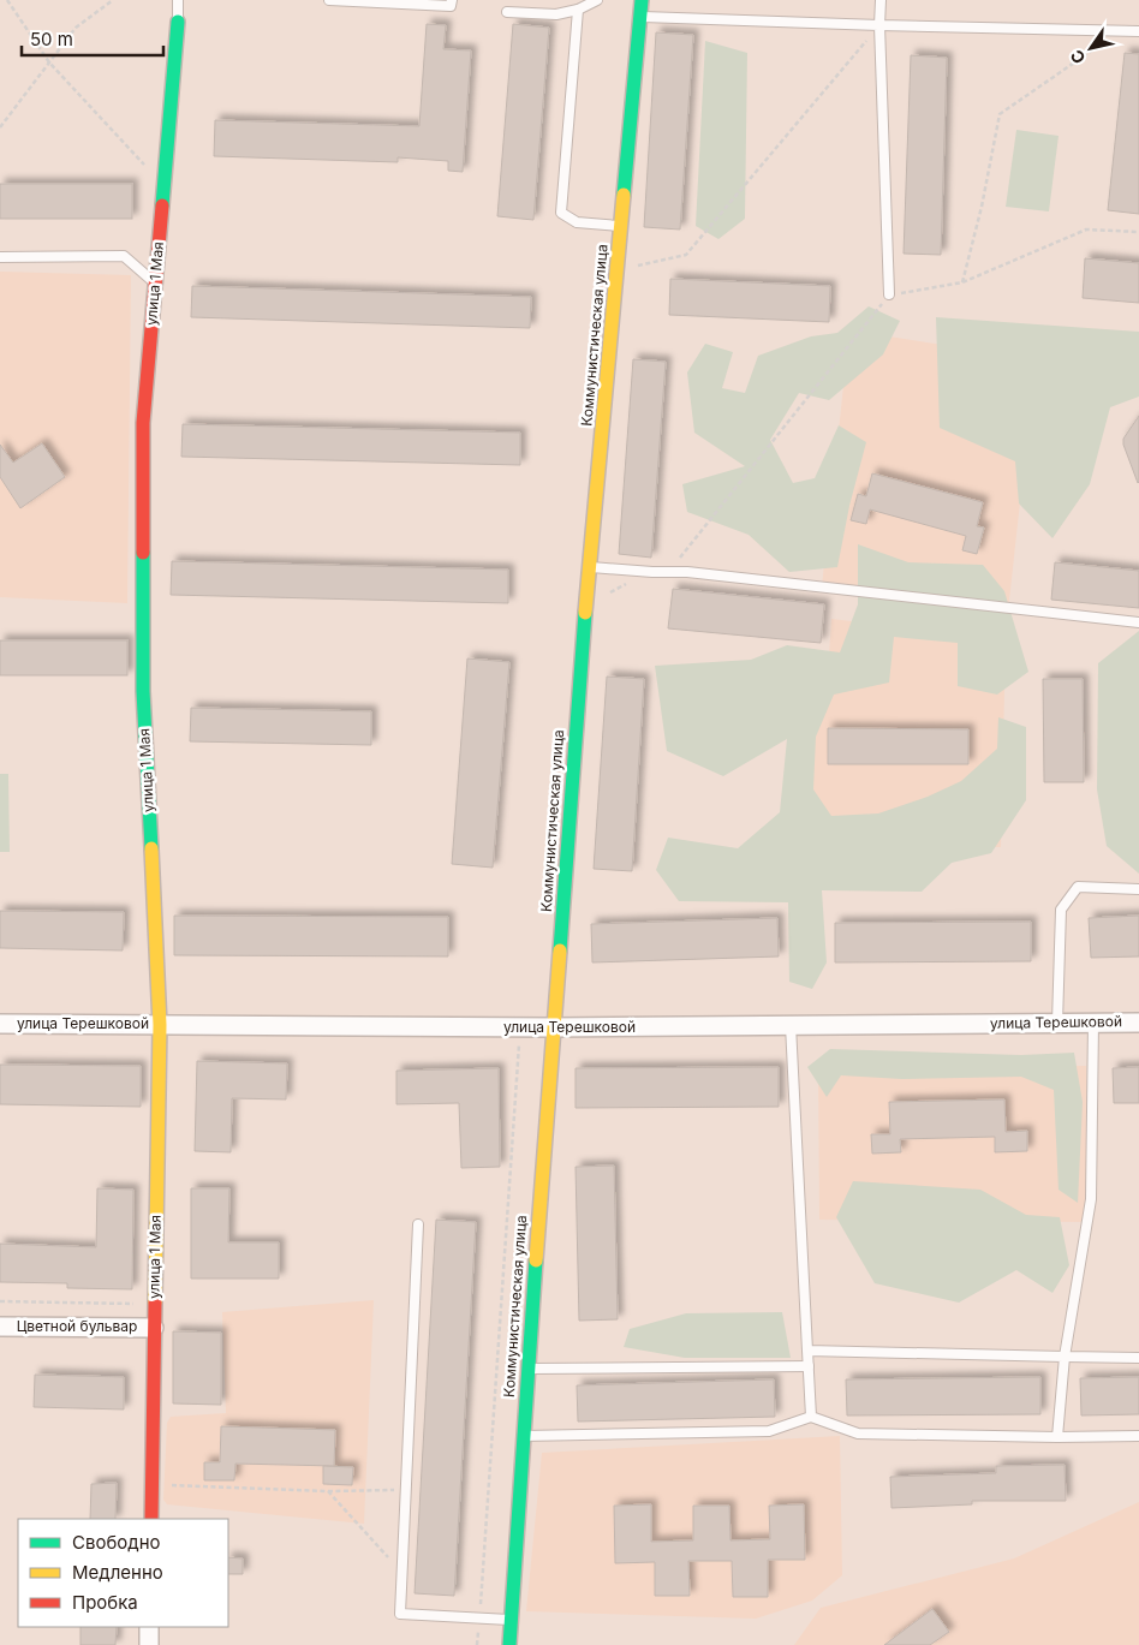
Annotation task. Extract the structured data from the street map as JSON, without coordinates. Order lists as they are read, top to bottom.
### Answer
{
  "streets": {
    "street": [
      "улица 1 Мая",
      "Коммунистическая улица",
      "улица Терешковой",
      "Цветной бульвар"
    ]
  },
  "crossings": [
    ["улица 1 Мая", "улица Терешковой"],
    ["улица 1 Мая", "Цветной бульвар"],
    ["Коммунистическая улица", "улица Терешковой"]
  ],
  "legend": ["Свободно", "Медленно", "Пробка"],
  "scale_bar": "50 m",
  "north": "bottom left"
}
